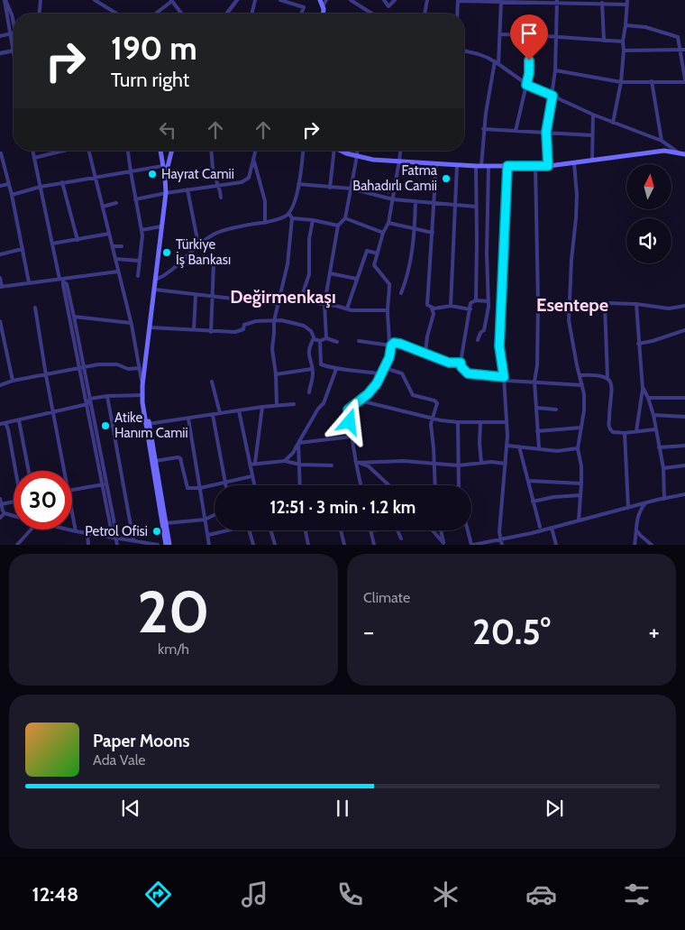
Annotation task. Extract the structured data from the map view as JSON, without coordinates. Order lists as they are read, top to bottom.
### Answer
{
  "districts": ["Değirmenkaşı", "Esentepe"],
  "places": [
    "Hayrat Camii",
    "Fatma Bahadırlı Camii",
    "Türkiye İş Bankası",
    "Atike Hanım Camii",
    "Petrol Ofisi"
  ],
  "north": "top",
  "page": {
    "turn": ["190 m", "Turn right"],
    "limit": "30",
    "trip": "12:51 · 3 min · 1.2 km",
    "tile": [
      ["20", "km/h"],
      "Climate"
    ],
    "heat": ["−", "20.5°", "+"],
    "song": ["Paper Moons", "Ada Vale"],
    "tabs": "12:48"
  }
}
